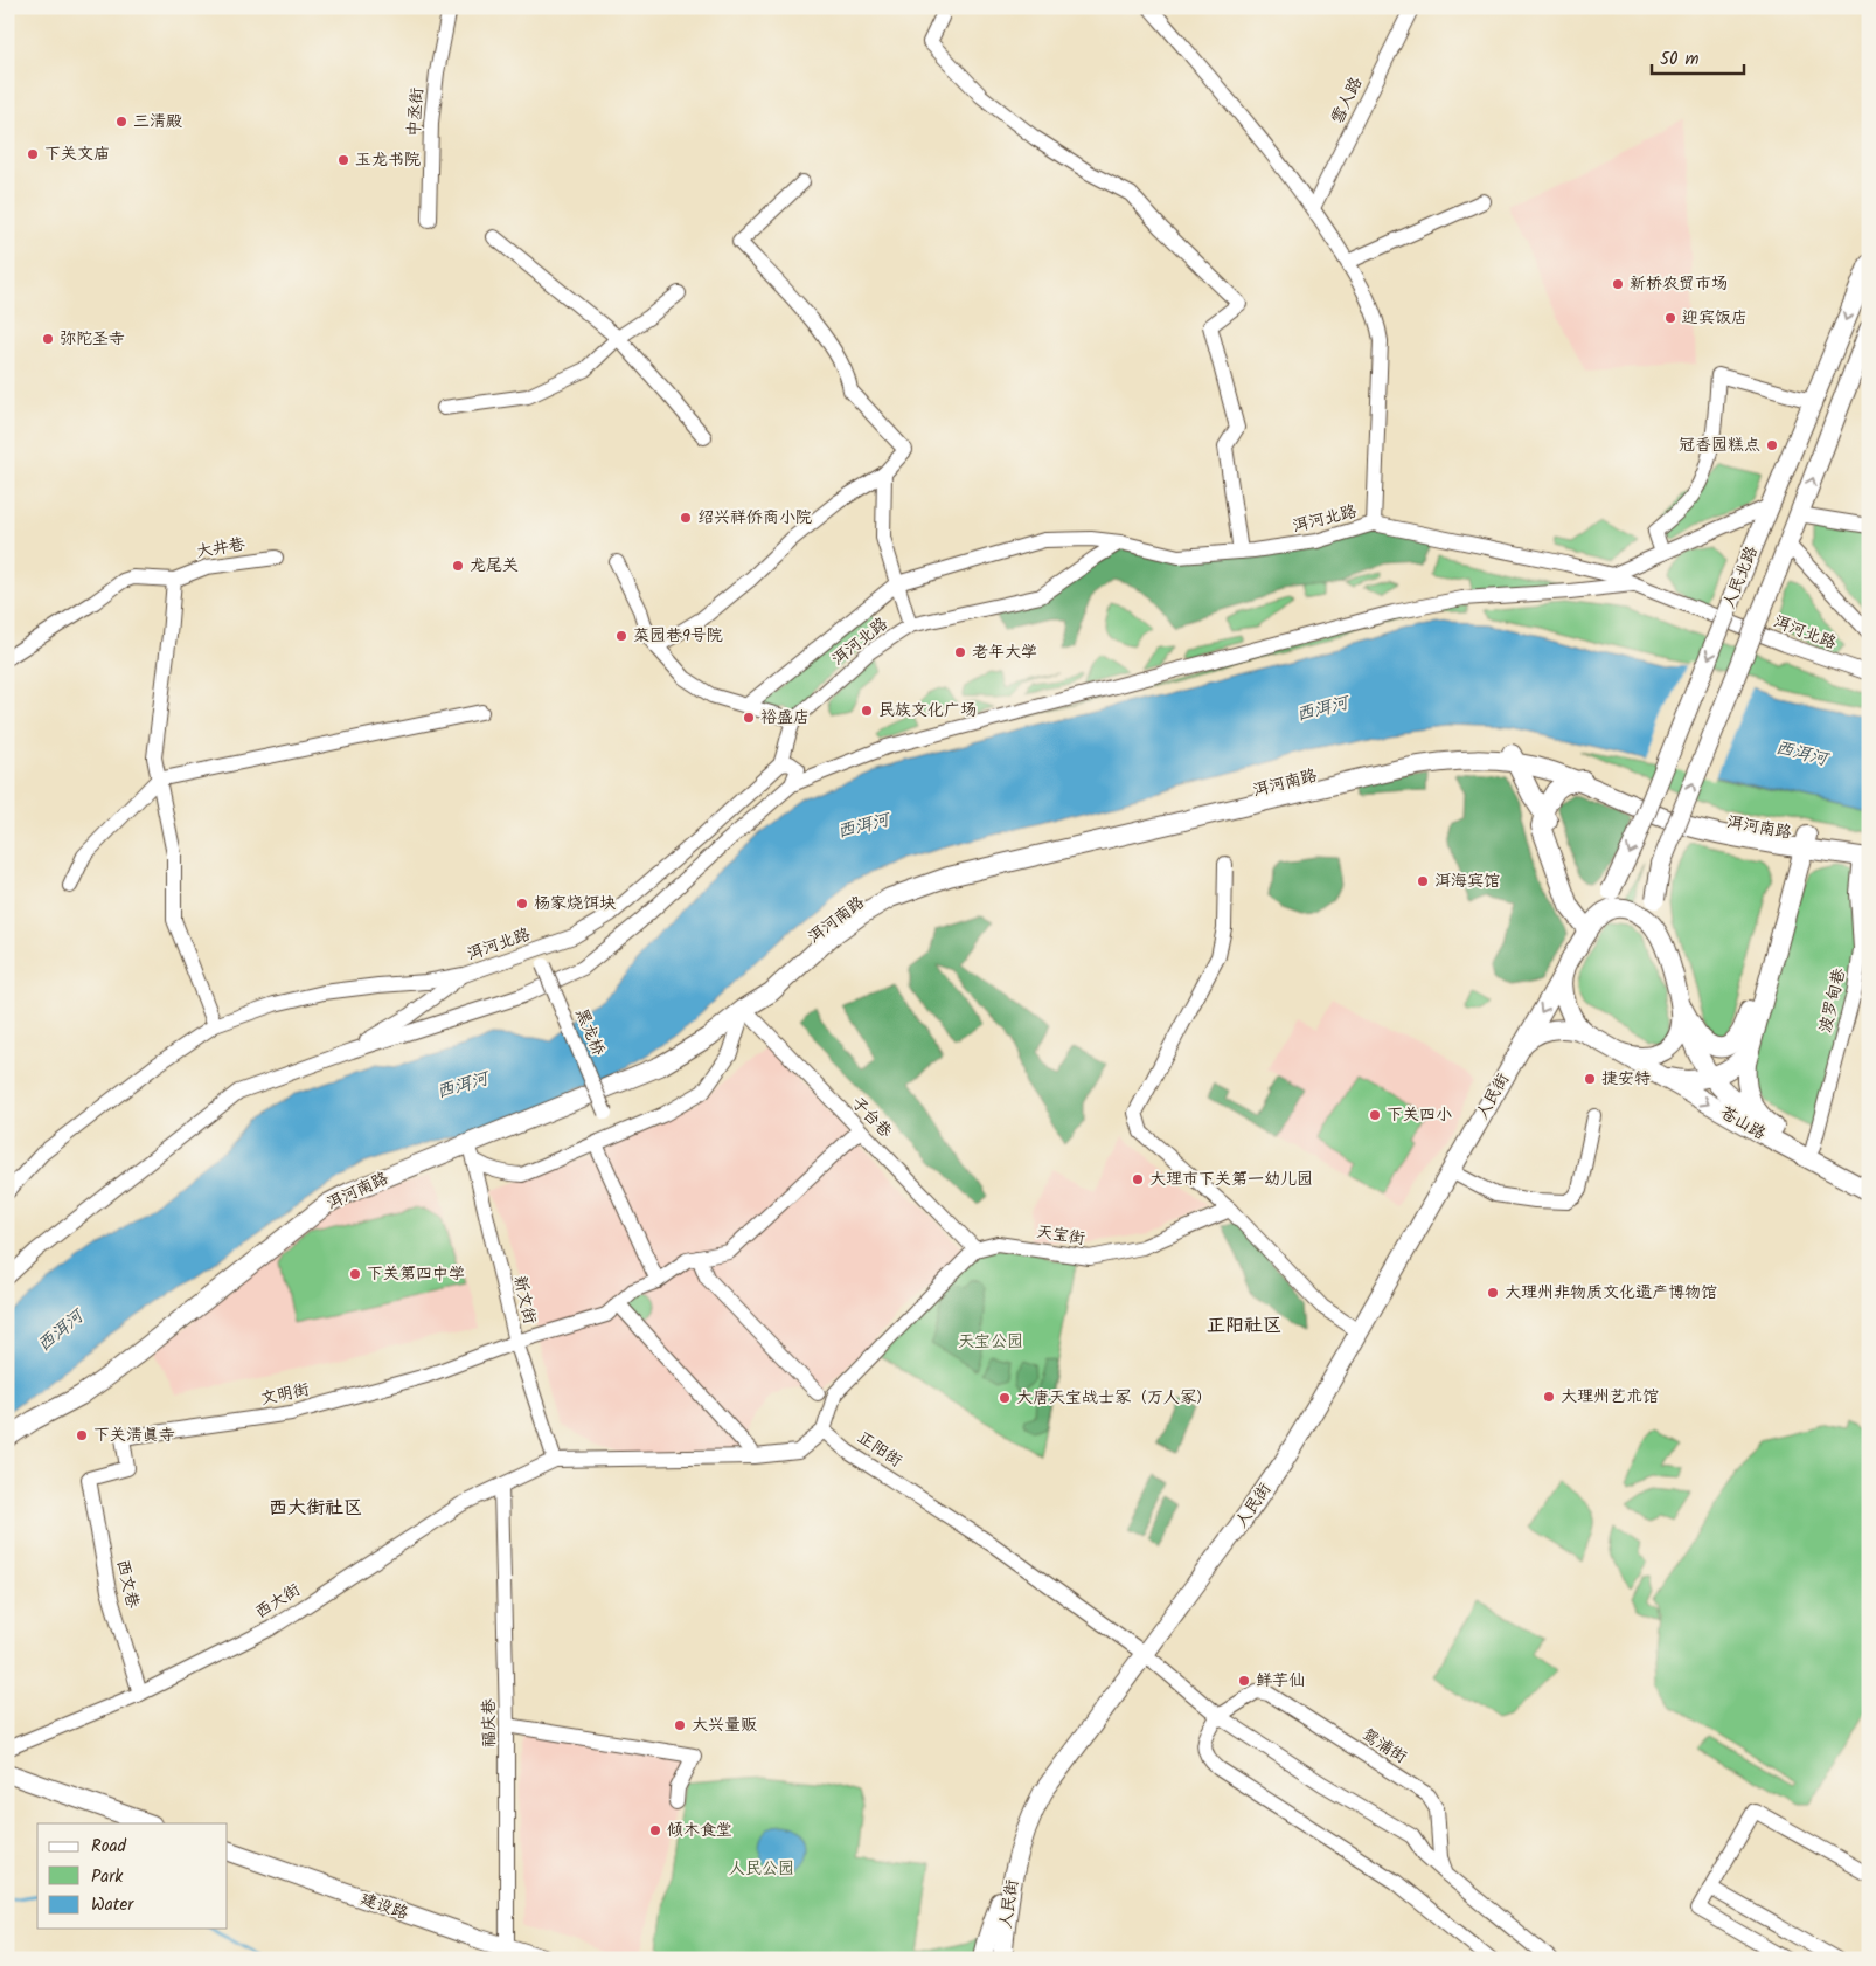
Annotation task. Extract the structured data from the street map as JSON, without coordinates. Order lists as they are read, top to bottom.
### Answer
{
  "streets": {
    "main road": [
      "人民北路",
      "洱河南路",
      "人民街",
      "苍山路",
      "建设路"
    ],
    "street": [
      "雪人路",
      "中丞街",
      "洱河北路",
      "大井巷",
      "波罗甸巷",
      "黑龙桥",
      "子台巷",
      "天宝街",
      "新文街",
      "文明街",
      "正阳街",
      "西文巷",
      "西大街",
      "福庆巷",
      "鸳浦街"
    ]
  },
  "crossings": [
    ["洱河北路", "黑龙桥"],
    ["人民北路", "人民街"],
    ["人民北路", "苍山路"],
    ["洱河南路", "波罗甸巷"],
    ["洱河南路", "子台巷"],
    ["洱河南路", "新文街"],
    ["波罗甸巷", "苍山路"],
    ["人民街", "苍山路"],
    ["人民街", "正阳街"],
    ["子台巷", "天宝街"],
    ["新文街", "文明街"],
    ["新文街", "西大街"],
    ["文明街", "西文巷"],
    ["西文巷", "西大街"],
    ["西大街", "福庆巷"],
    ["福庆巷", "建设路"]
  ],
  "districts": ["正阳社区", "西大街社区"],
  "water": ["西洱河"],
  "parks": ["天宝公园", "人民公园"],
  "places": [
    "三清殿",
    "下关文庙",
    "玉龙书院",
    "新桥农贸市场",
    "迎宾饭店",
    "弥陀圣寺",
    "冠香园糕点",
    "绍兴祥侨商小院",
    "龙尾关",
    "菜园巷9号院",
    "老年大学",
    "民族文化广场",
    "裕盛店",
    "洱海宾馆",
    "杨家烧饵块",
    "捷安特",
    "下关四小",
    "大理市下关第一幼儿园",
    "下关第四中学",
    "大理州非物质文化遗产博物馆",
    "大理州艺术馆",
    "大唐天宝战士冢（万人冢）",
    "下关清真寺",
    "鲜芋仙",
    "大兴量贩",
    "倾木食堂"
  ],
  "legend": ["Road", "Park", "Water"],
  "scale_bar": "50 m"
}
